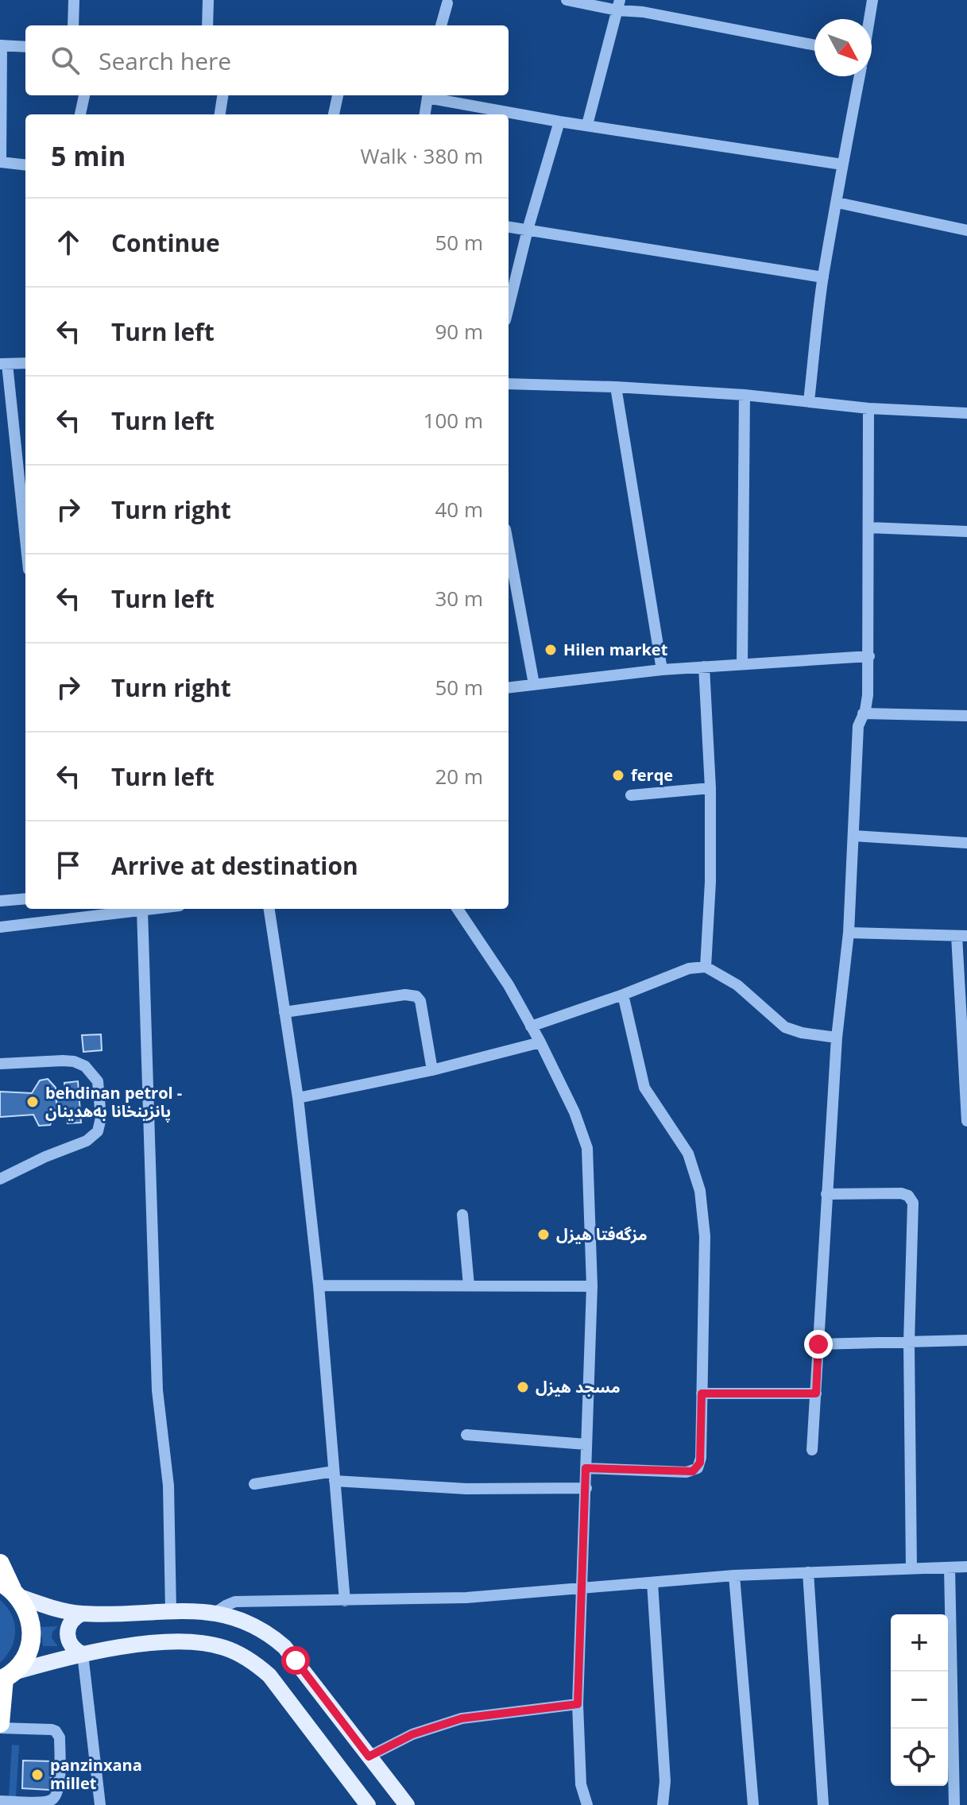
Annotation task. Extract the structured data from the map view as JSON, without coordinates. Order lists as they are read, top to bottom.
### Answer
{
  "places": [
    "Hilen market",
    "ferqe",
    "behdinan petrol - پانزینخانا بەهدینان",
    "مزگەفتا هیزل",
    "مسجد هيزل",
    "panzinxana millet"
  ],
  "north": "bottom right",
  "page": {
    "search": "Search here",
    "heading": ["5 min", "Walk · 380 m"],
    "list": [
      ["Continue", "50 m"],
      ["Turn left", "90 m"],
      ["Turn left", "100 m"],
      ["Turn right", "40 m"],
      ["Turn left", "30 m"],
      ["Turn right", "50 m"],
      ["Turn left", "20 m"],
      "Arrive at destination"
    ],
    "map_buttons": ["+", "−"]
  }
}
